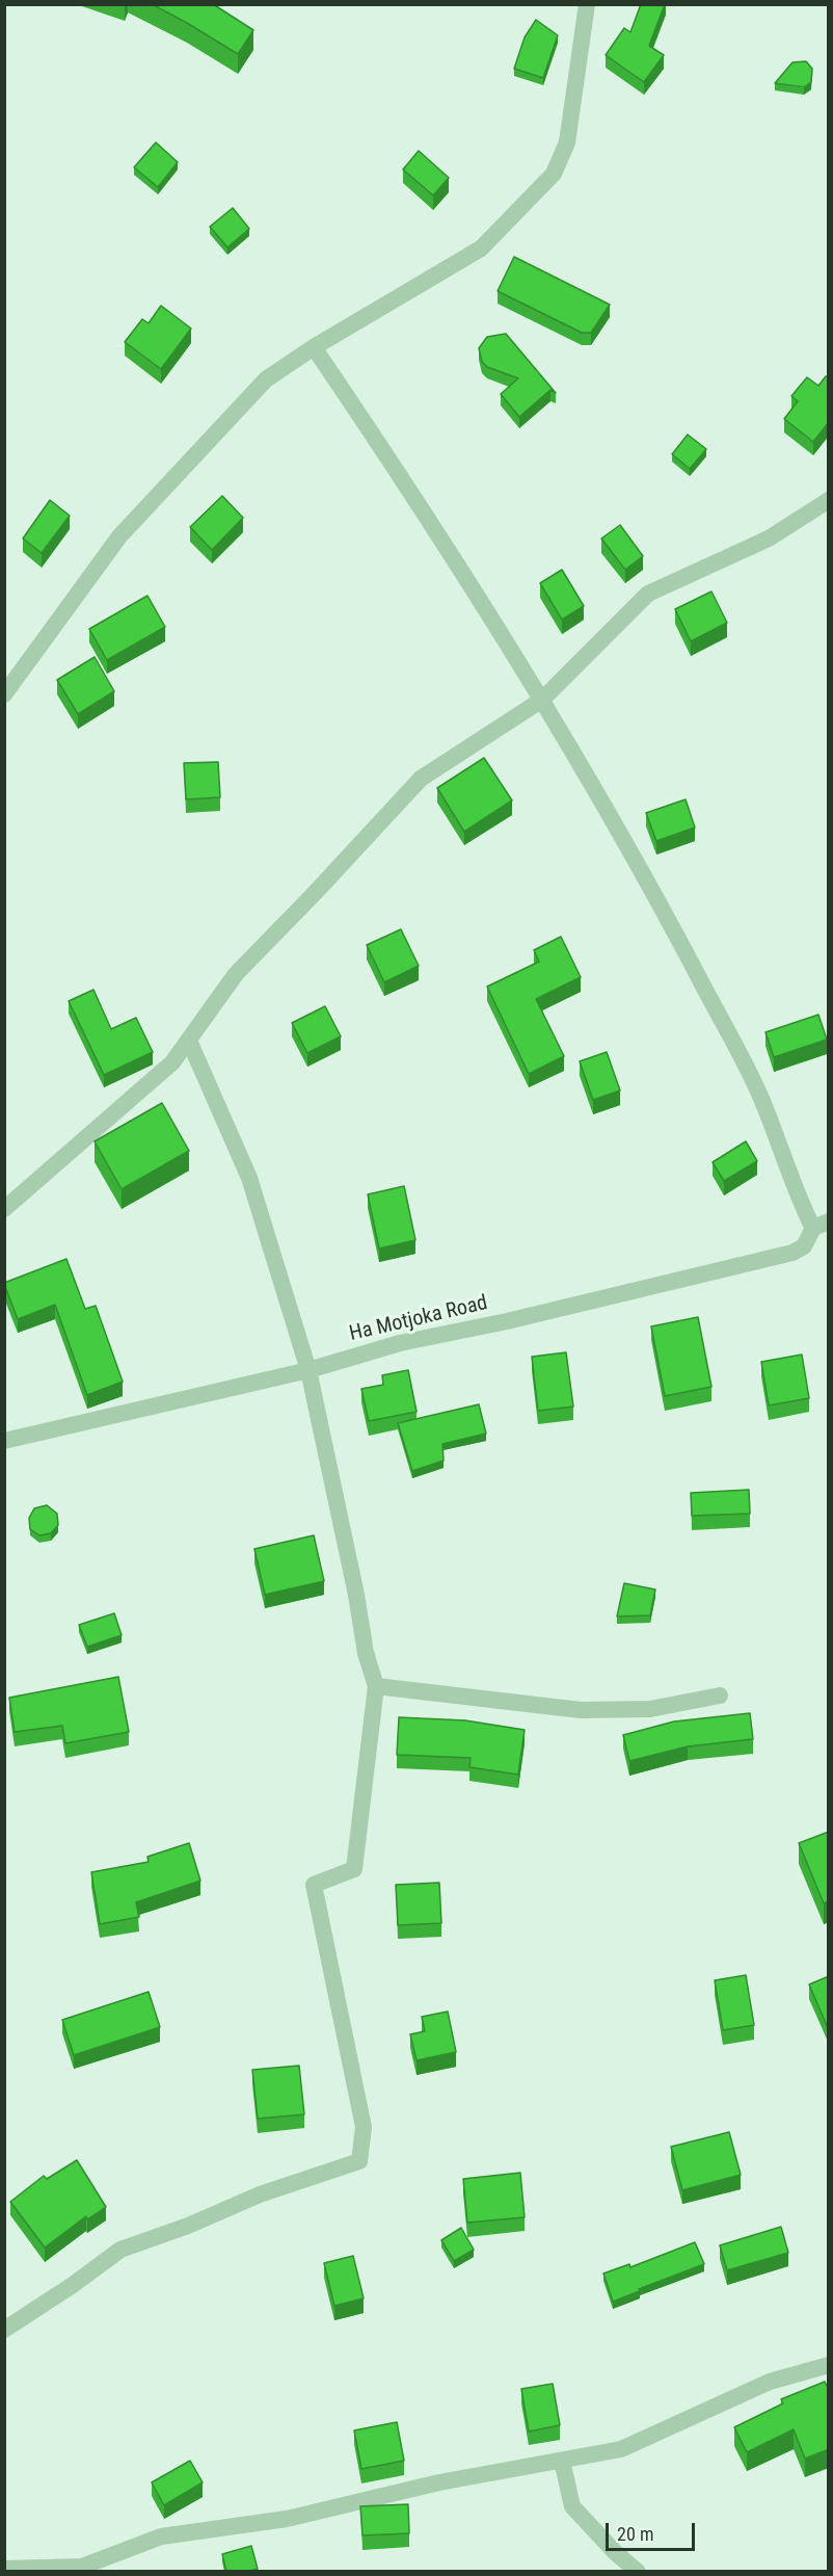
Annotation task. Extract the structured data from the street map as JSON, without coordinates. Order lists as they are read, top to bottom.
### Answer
{
  "streets": {
    "street": ["Ha Motjoka Road"]
  },
  "scale_bar": "20 m"
}
